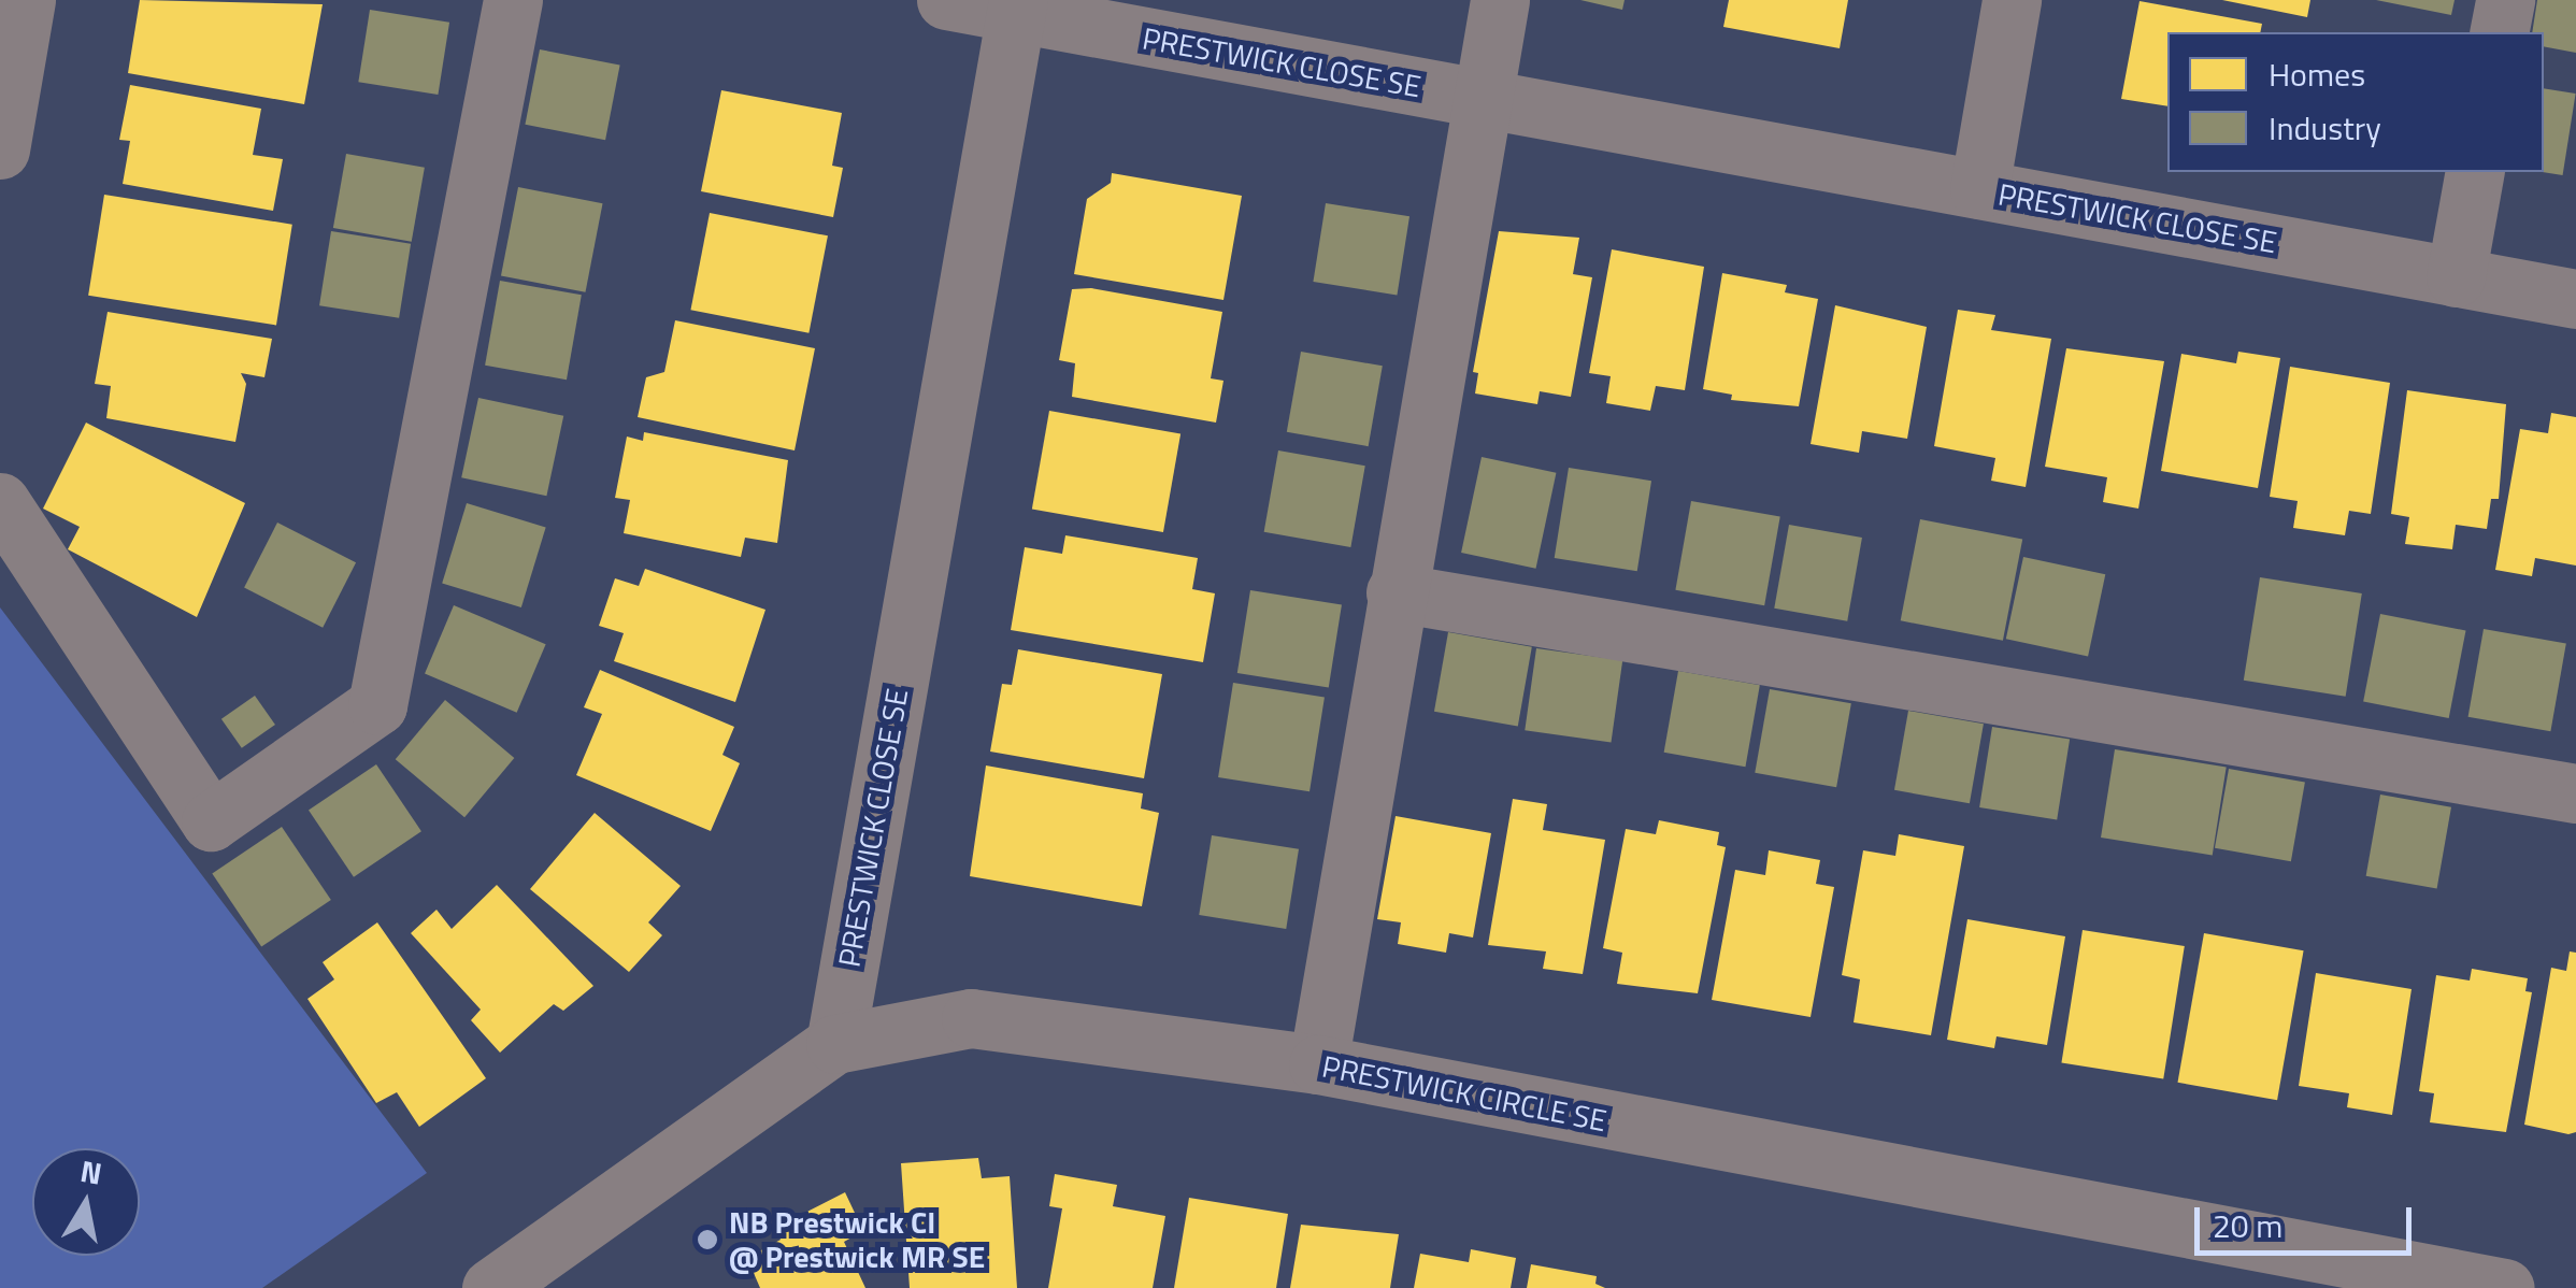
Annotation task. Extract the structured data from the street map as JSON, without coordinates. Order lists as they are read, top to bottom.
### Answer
{
  "streets": {
    "street": ["PRESTWICK CLOSE SE", "PRESTWICK CIRCLE SE"]
  },
  "crossings": [
    ["PRESTWICK CLOSE SE", "PRESTWICK CIRCLE SE"]
  ],
  "places": ["NB Prestwick CI @ Prestwick MR SE"],
  "legend": ["Homes", "Industry"],
  "scale_bar": "20 m",
  "north": "top"
}
